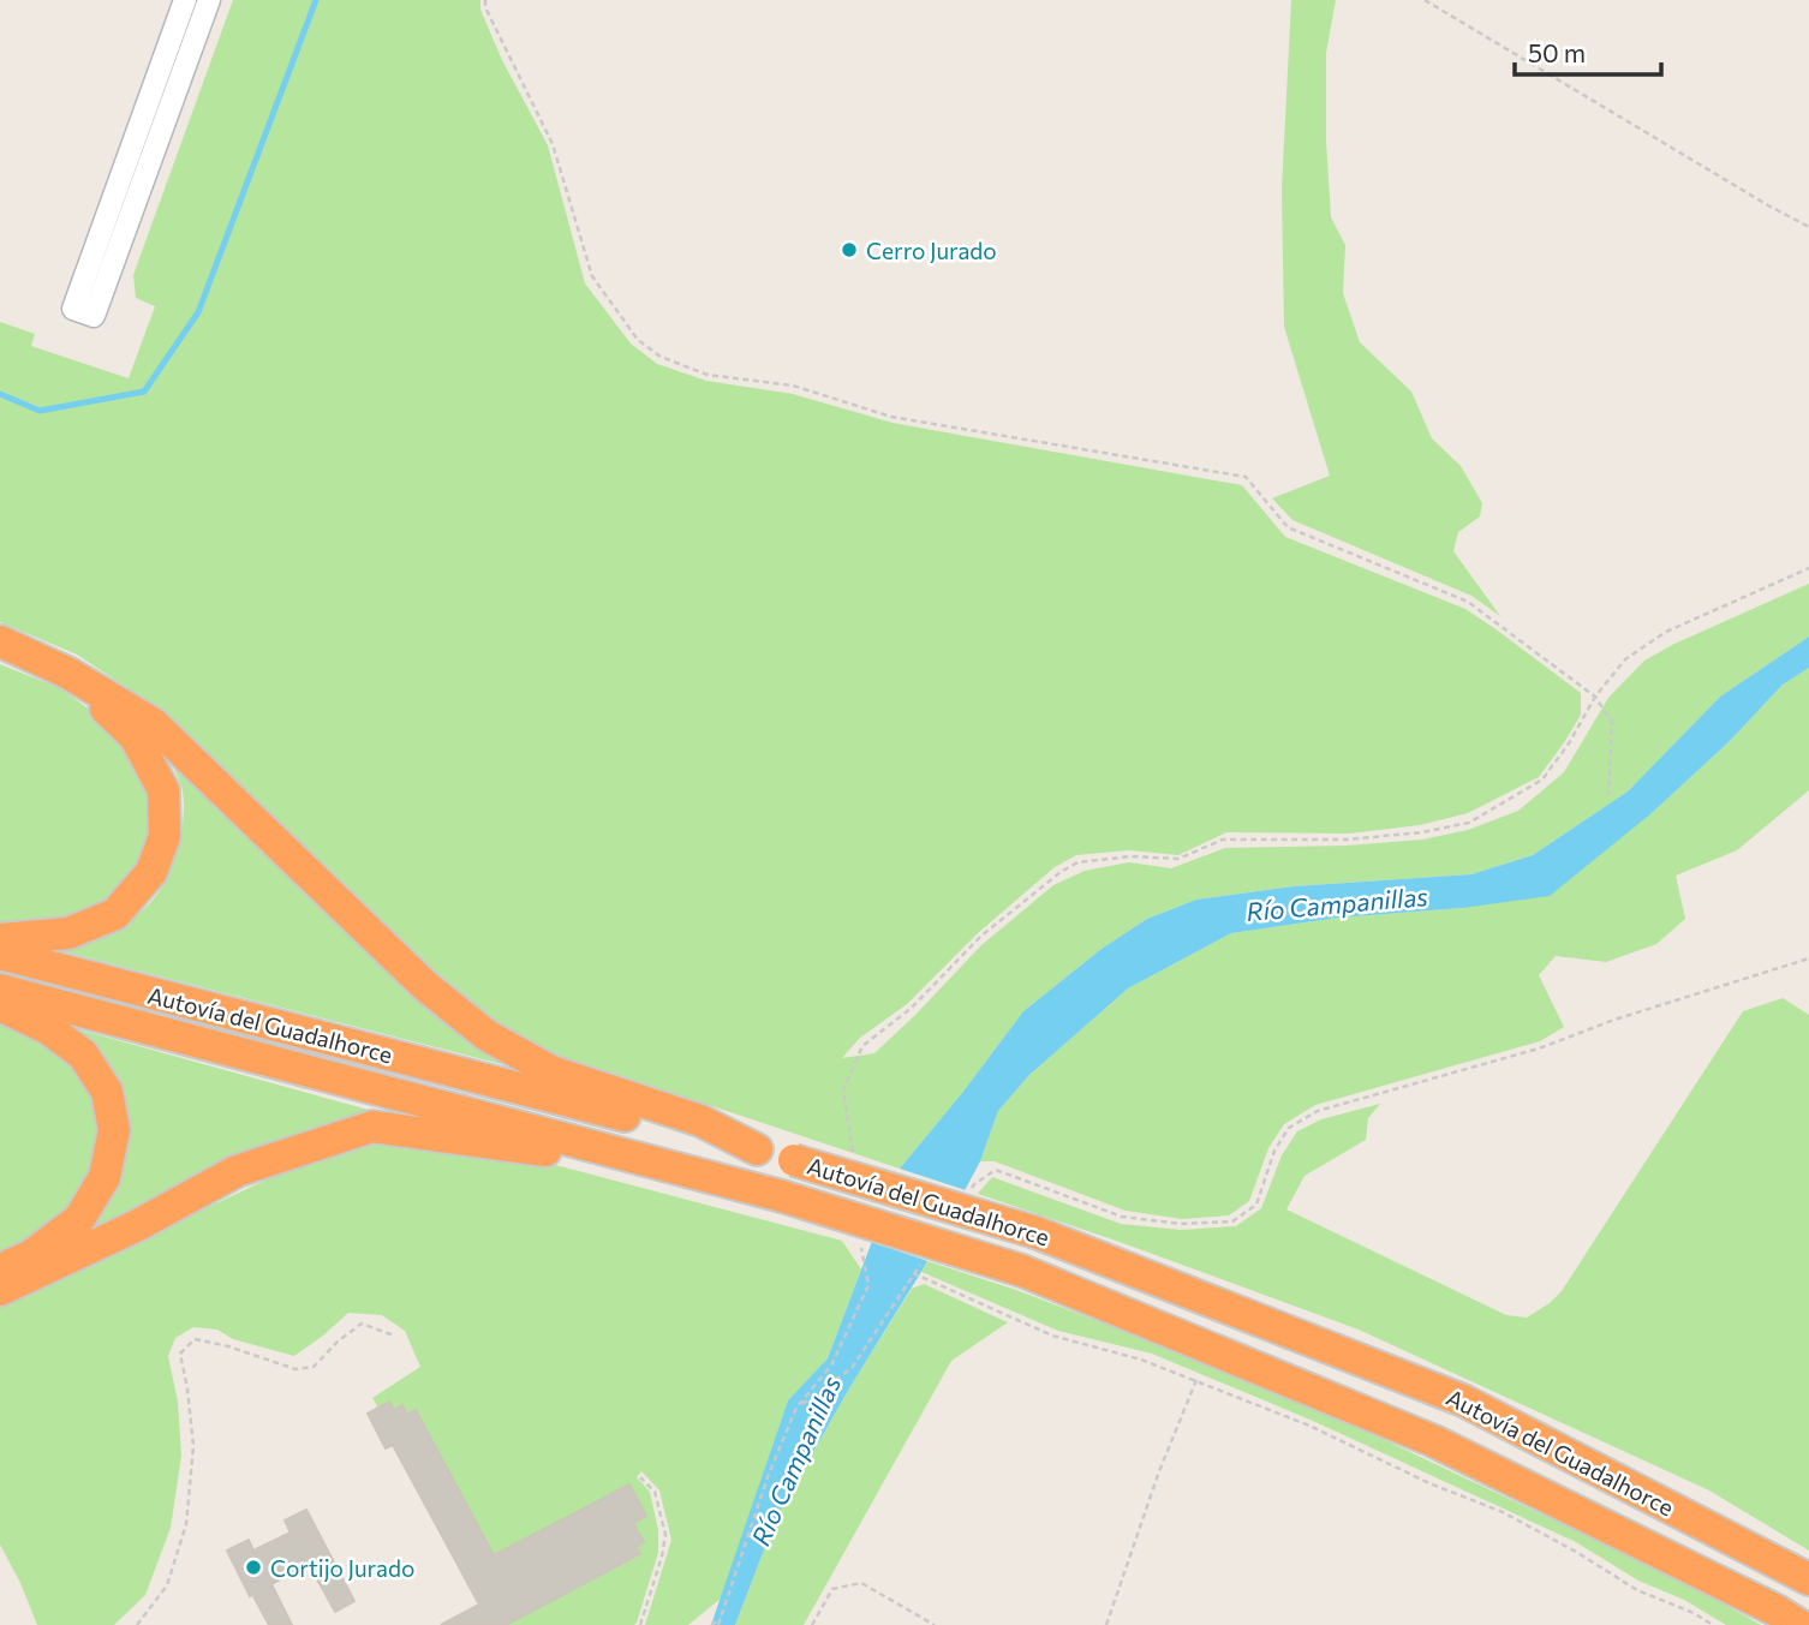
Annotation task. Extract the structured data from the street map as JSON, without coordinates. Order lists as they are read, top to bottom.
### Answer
{
  "streets": {
    "highway": ["Autovía del Guadalhorce"]
  },
  "water": ["Río Campanillas"],
  "places": ["Cerro Jurado", "Cortijo Jurado"],
  "scale_bar": "50 m"
}
